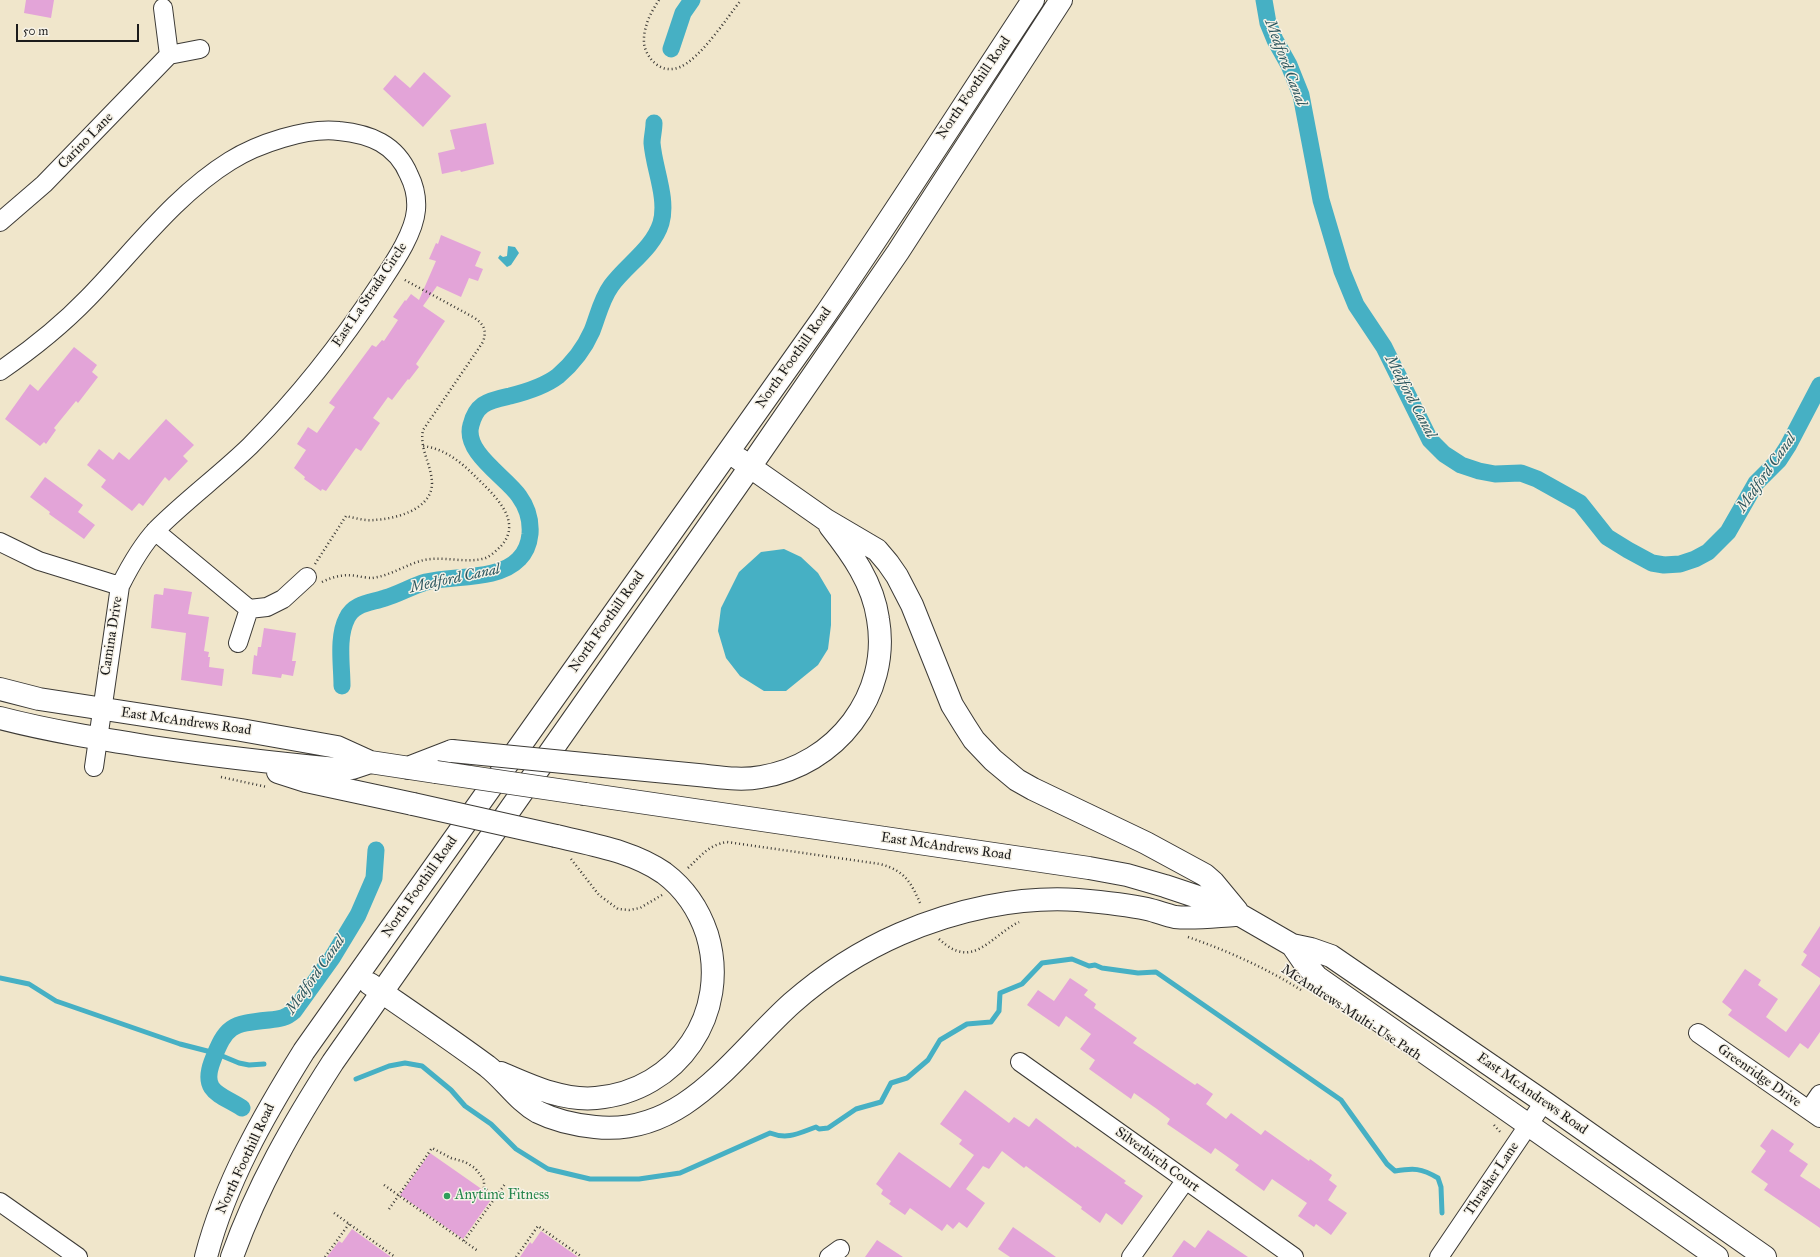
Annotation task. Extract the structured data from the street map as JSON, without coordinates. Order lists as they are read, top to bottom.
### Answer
{
  "streets": {
    "main road": ["North Foothill Road", "East McAndrews Road"],
    "street": [
      "Carino Lane",
      "East La Strada Circle",
      "Camina Drive",
      "Greenridge Drive",
      "Silverbirch Court",
      "Thrasher Lane"
    ],
    "path": ["McAndrews Multi-Use Path"]
  },
  "crossings": [
    ["East La Strada Circle", "Camina Drive"],
    ["Camina Drive", "East McAndrews Road"],
    ["East McAndrews Road", "Thrasher Lane"]
  ],
  "water": ["Medford Canal"],
  "places": ["Anytime Fitness"],
  "scale_bar": "50 m"
}
